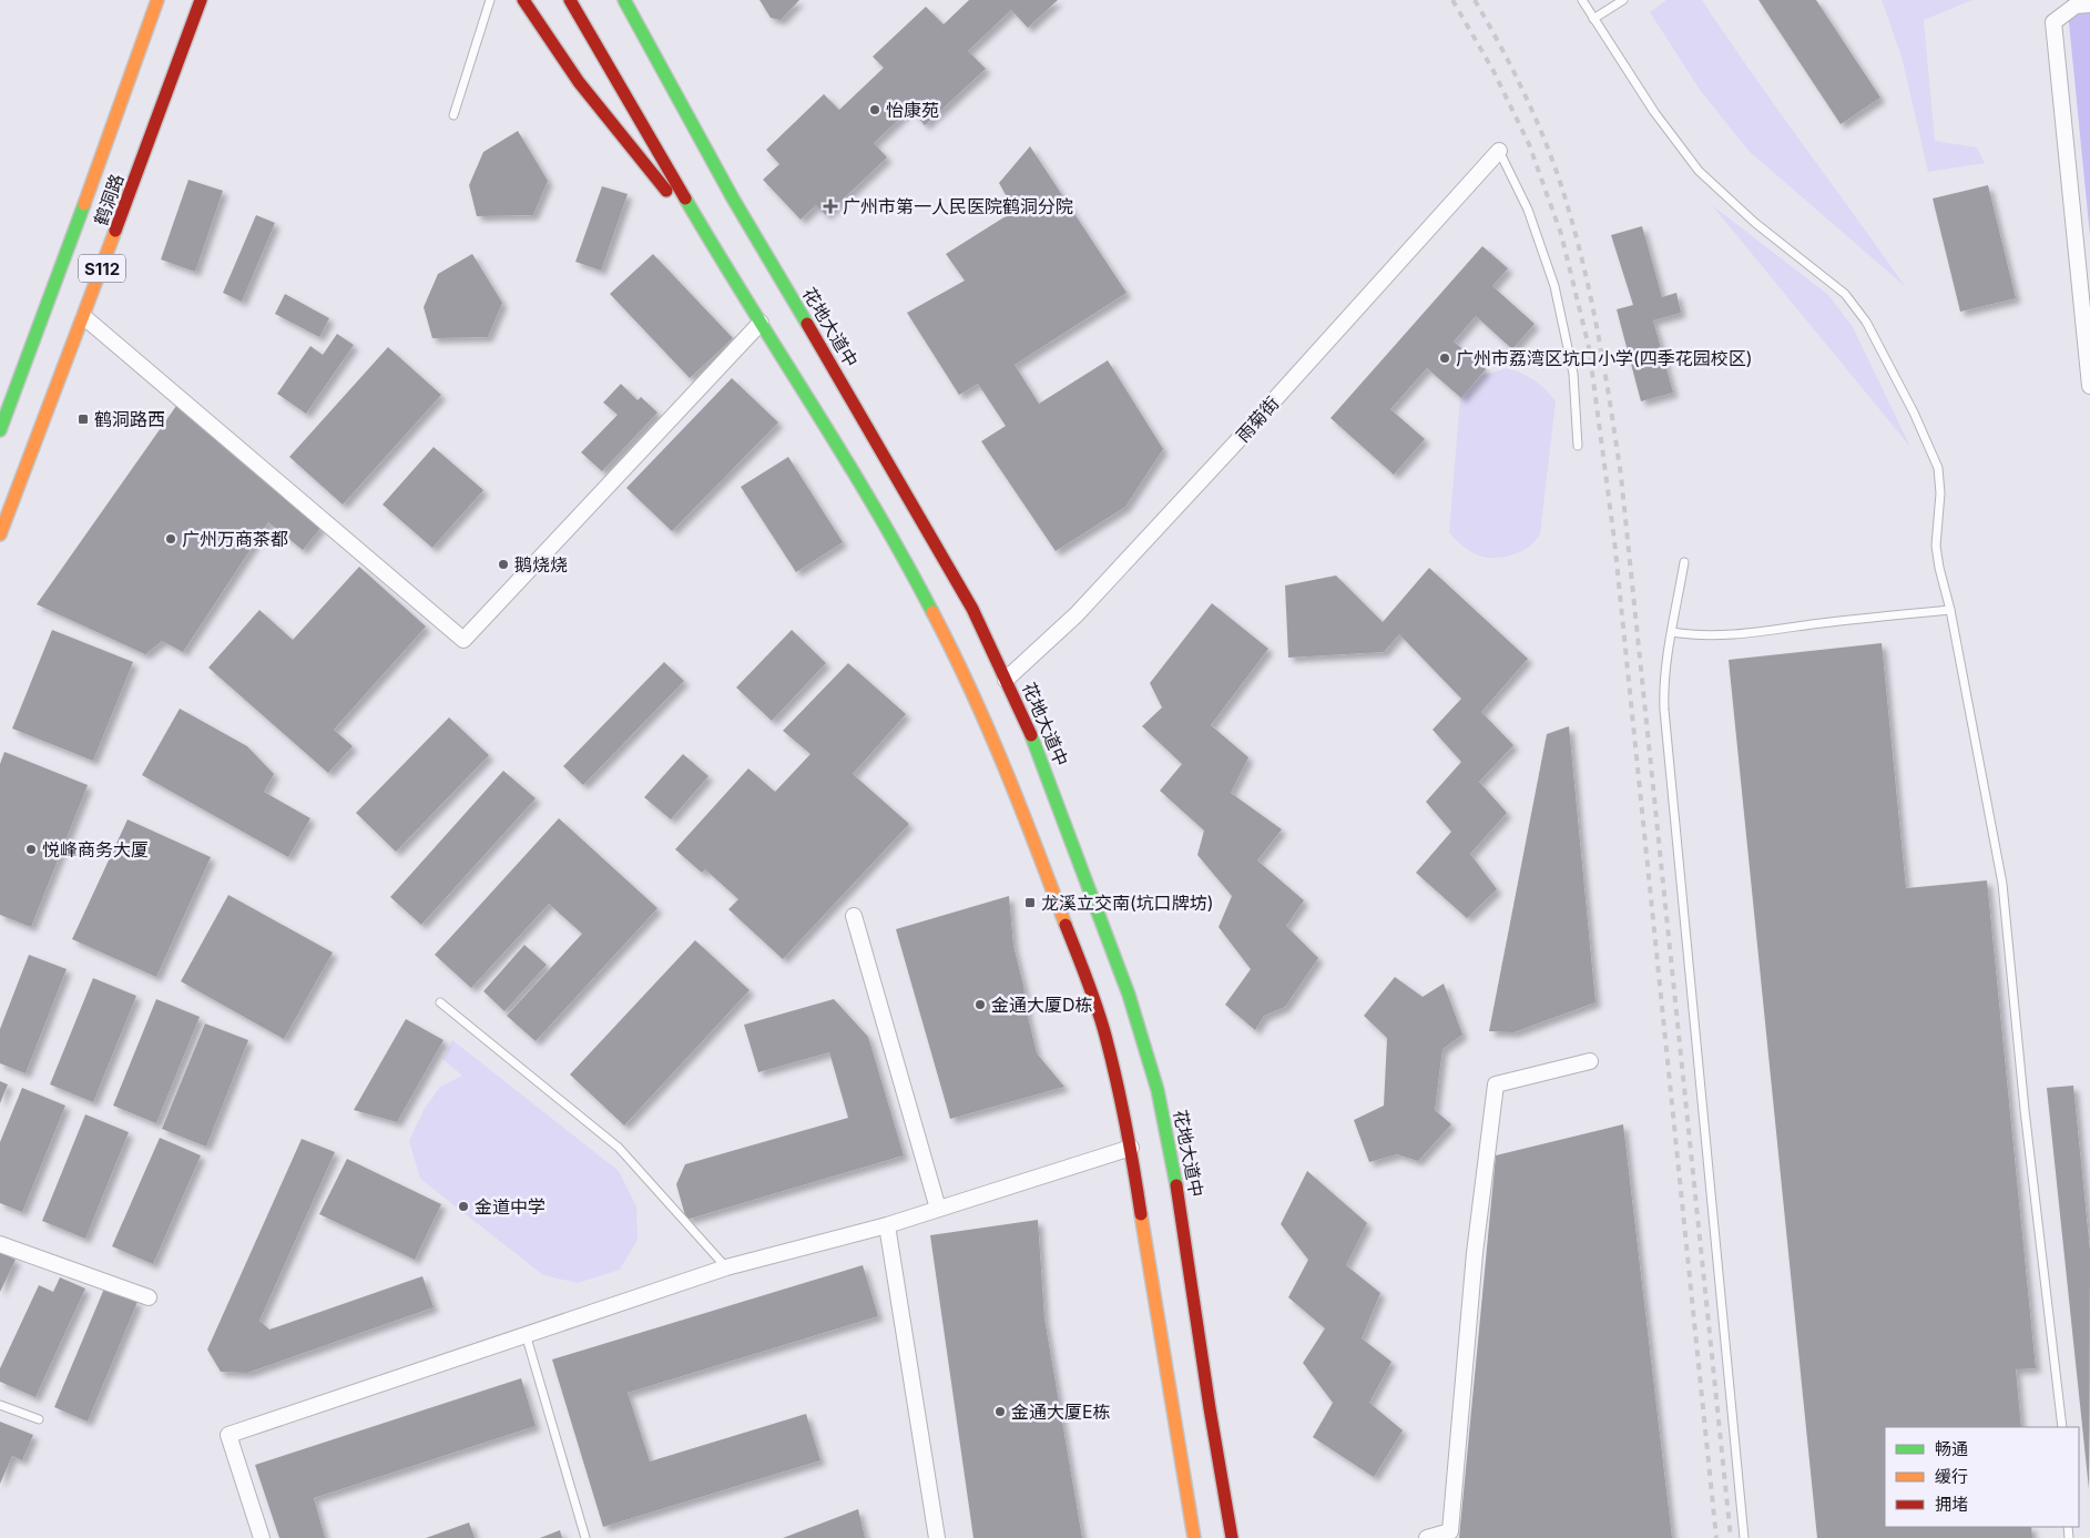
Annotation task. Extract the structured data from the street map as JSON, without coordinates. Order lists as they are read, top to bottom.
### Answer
{
  "streets": {
    "main road": ["鹤洞路", "S112", "花地大道中"],
    "street": ["雨菊街"]
  },
  "crossings": [
    ["花地大道中", "雨菊街"]
  ],
  "places": {
    "other": [
      "怡康苑",
      "广州市荔湾区坑口小学(四季花园校区)",
      "广州万商茶都",
      "鹅烧烧",
      "悦峰商务大厦",
      "金通大厦D栋",
      "金道中学",
      "金通大厦E栋"
    ],
    "health": ["广州市第一人民医院鹤洞分院"],
    "transit": ["鹤洞路西", "龙溪立交南(坑口牌坊)"]
  },
  "legend": ["畅通", "缓行", "拥堵"]
}
